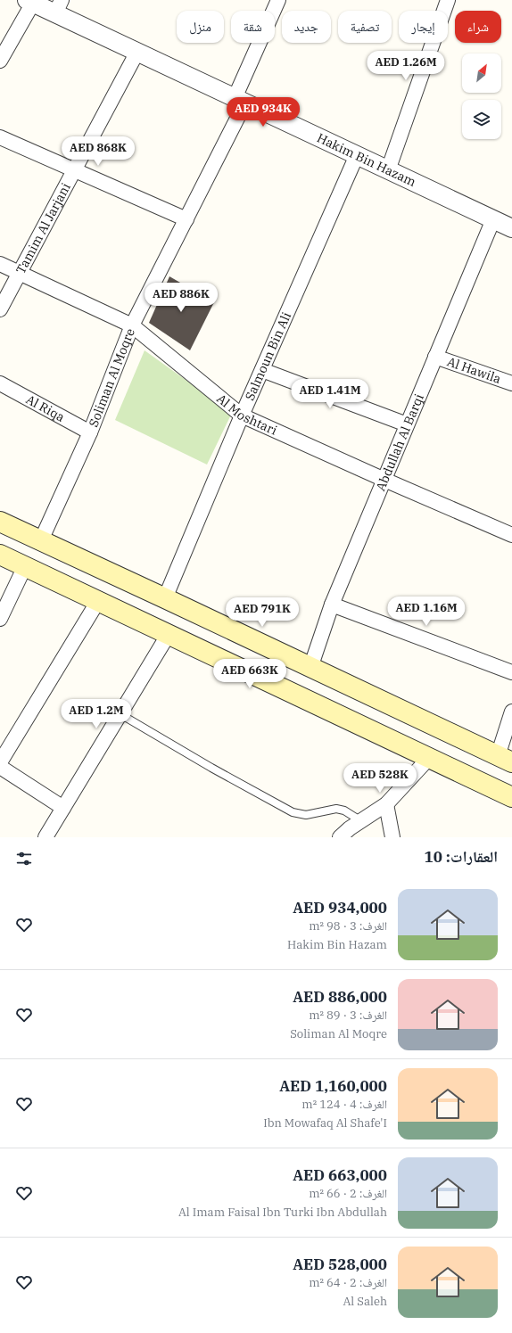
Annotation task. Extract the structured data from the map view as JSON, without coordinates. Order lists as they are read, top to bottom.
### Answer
{
  "streets": {
    "street": [
      "Hakim Bin Hazam",
      "Tamim Al Jarjani",
      "Salmoun Bin Ali",
      "Al Hawila",
      "Soliman Al Moqre",
      "Al Riqa",
      "Al Moshtari",
      "Abdullah Al Barqi"
    ]
  },
  "crossings": [
    ["Hakim Bin Hazam", "Tamim Al Jarjani"],
    ["Hakim Bin Hazam", "Salmoun Bin Ali"],
    ["Hakim Bin Hazam", "Soliman Al Moqre"],
    ["Hakim Bin Hazam", "Abdullah Al Barqi"],
    ["Tamim Al Jarjani", "Al Moshtari"],
    ["Salmoun Bin Ali", "Al Moshtari"],
    ["Al Hawila", "Abdullah Al Barqi"],
    ["Soliman Al Moqre", "Al Riqa"],
    ["Soliman Al Moqre", "Al Moshtari"],
    ["Al Moshtari", "Abdullah Al Barqi"]
  ],
  "north": "top right",
  "page": {
    "chip": [
      "شراء",
      "إيجار",
      "تصفية",
      "جديد",
      "شقة",
      "منزل"
    ],
    "price": [
      "AED 1.26M",
      "AED 934K",
      "AED 868K",
      "AED 886K",
      "AED 1.41M",
      "AED 1.16M",
      "AED 791K",
      "AED 663K",
      "AED 1.2M",
      "AED 528K"
    ],
    "heading": "العقارات: 10",
    "list": [
      {
        "name": "AED 934,000",
        "note": "الغرف: 3 · 98 m² · Hakim Bin Hazam"
      },
      {
        "name": "AED 886,000",
        "note": "الغرف: 3 · 89 m² · Soliman Al Moqre"
      },
      {
        "name": "AED 1,160,000",
        "note": "الغرف: 4 · 124 m² · Ibn Mowafaq Al Shafe'I"
      },
      {
        "name": "AED 663,000",
        "note": "الغرف: 2 · 66 m² · Al Imam Faisal Ibn Turki Ibn Abdullah"
      },
      {
        "name": "AED 528,000",
        "note": "الغرف: 2 · 64 m² · Al Saleh"
      }
    ]
  }
}
